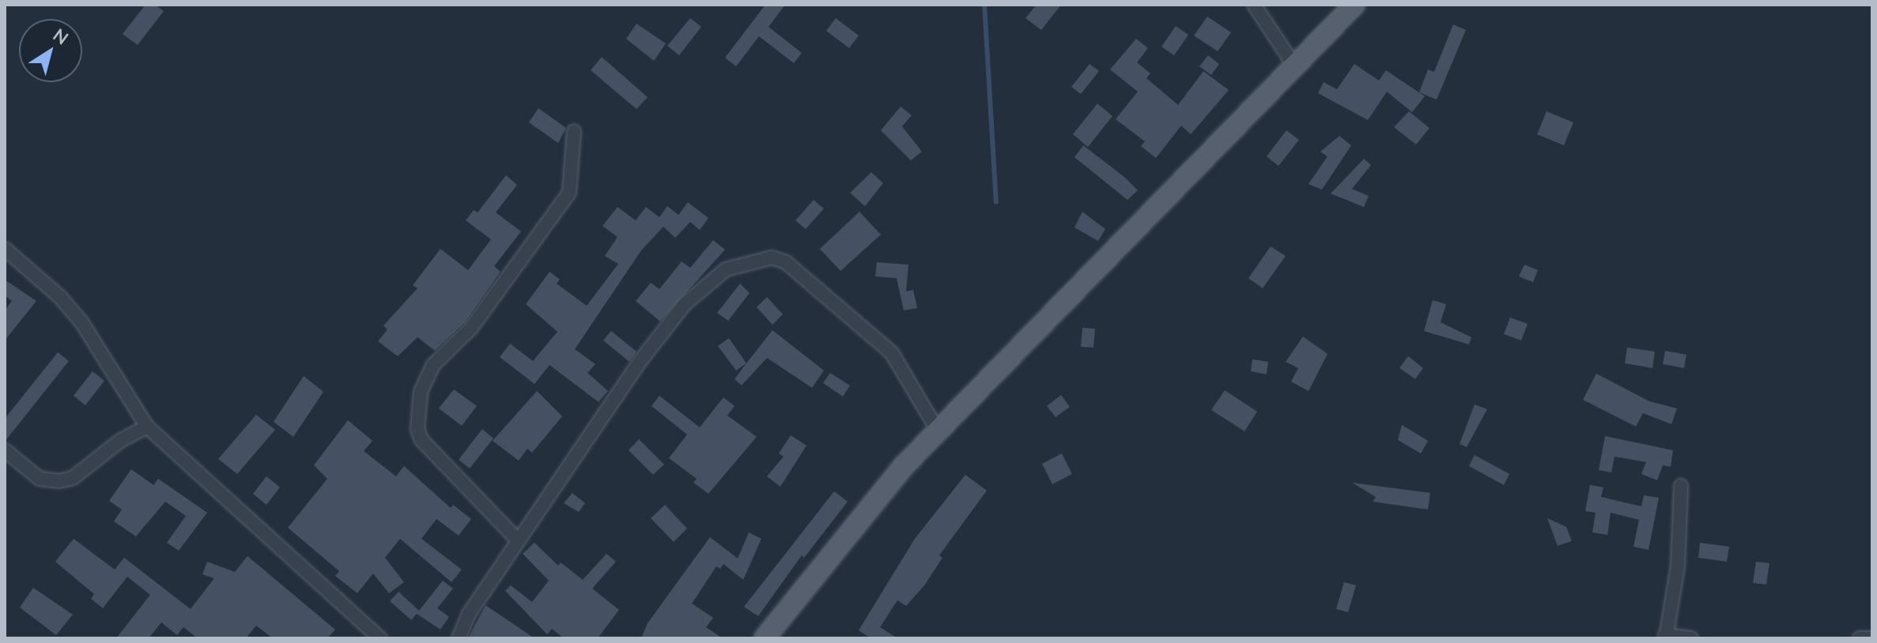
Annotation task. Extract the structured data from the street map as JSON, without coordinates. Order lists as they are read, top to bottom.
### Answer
{
  "north": "top right"
}
